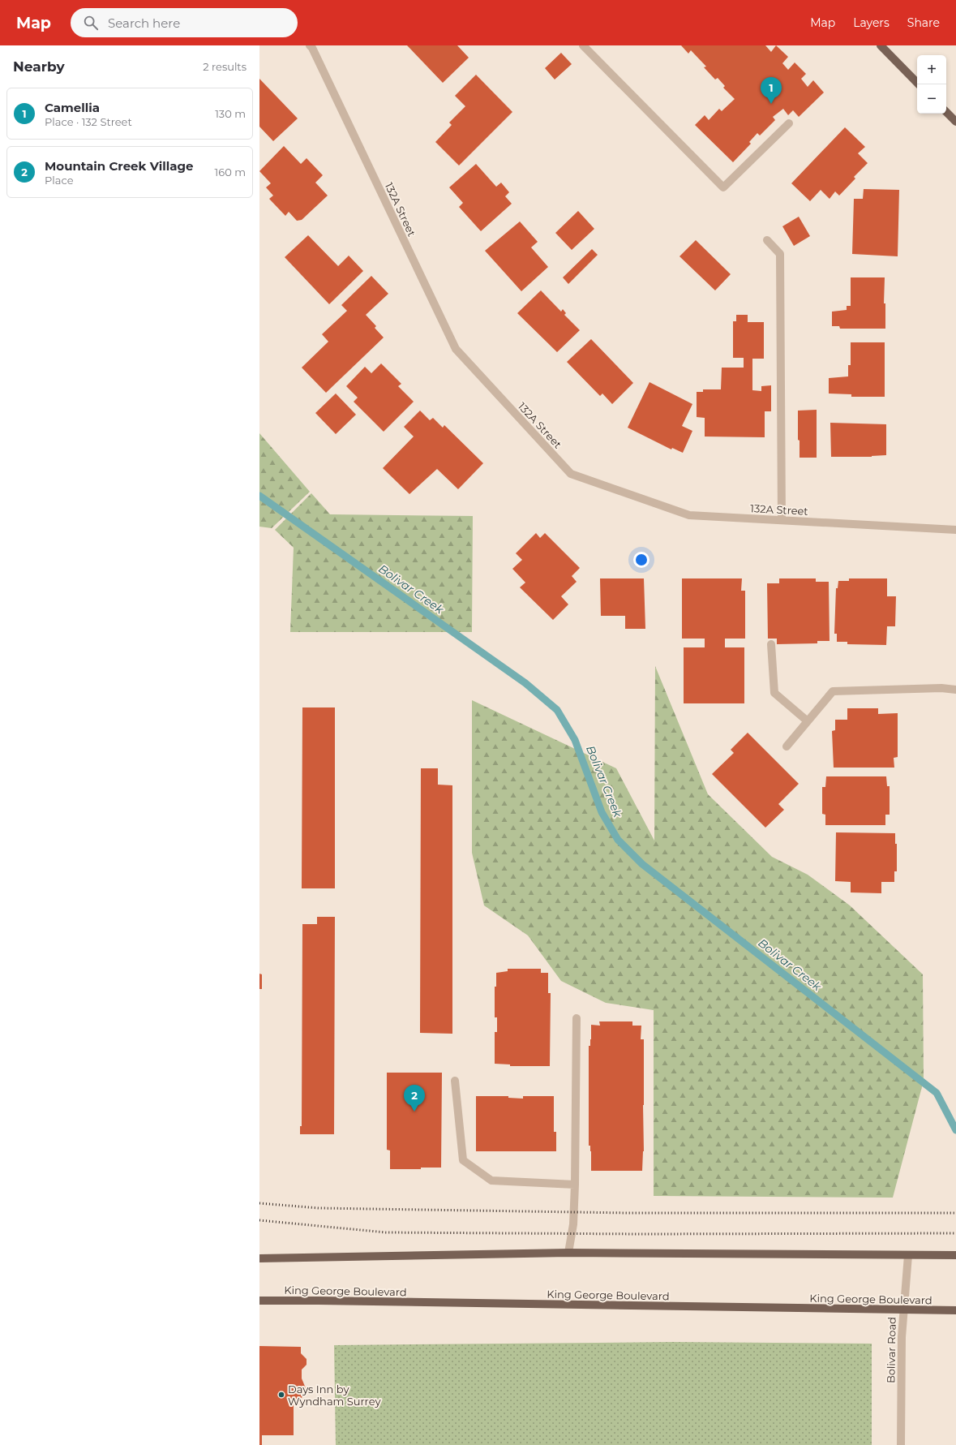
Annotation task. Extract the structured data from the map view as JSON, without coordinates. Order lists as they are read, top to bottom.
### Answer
{
  "streets": {
    "main road": ["King George Boulevard"],
    "street": ["132A Street", "Bolivar Road"]
  },
  "crossings": [
    ["King George Boulevard", "Bolivar Road"]
  ],
  "water": ["Bolivar Creek"],
  "places": ["Days Inn by Wyndham Surrey"],
  "page": {
    "header": "Map",
    "search": "Search here",
    "nav": ["Map", "Layers", "Share"],
    "heading": ["Nearby", "2 results"],
    "map_buttons": ["+", "−"],
    "pins": ["1", "2"],
    "list": [
      {
        "mark": "1",
        "name": "Camellia",
        "note": "Place · 132 Street",
        "value": "130 m"
      },
      {
        "mark": "2",
        "name": "Mountain Creek Village",
        "note": "Place",
        "value": "160 m"
      }
    ]
  }
}
